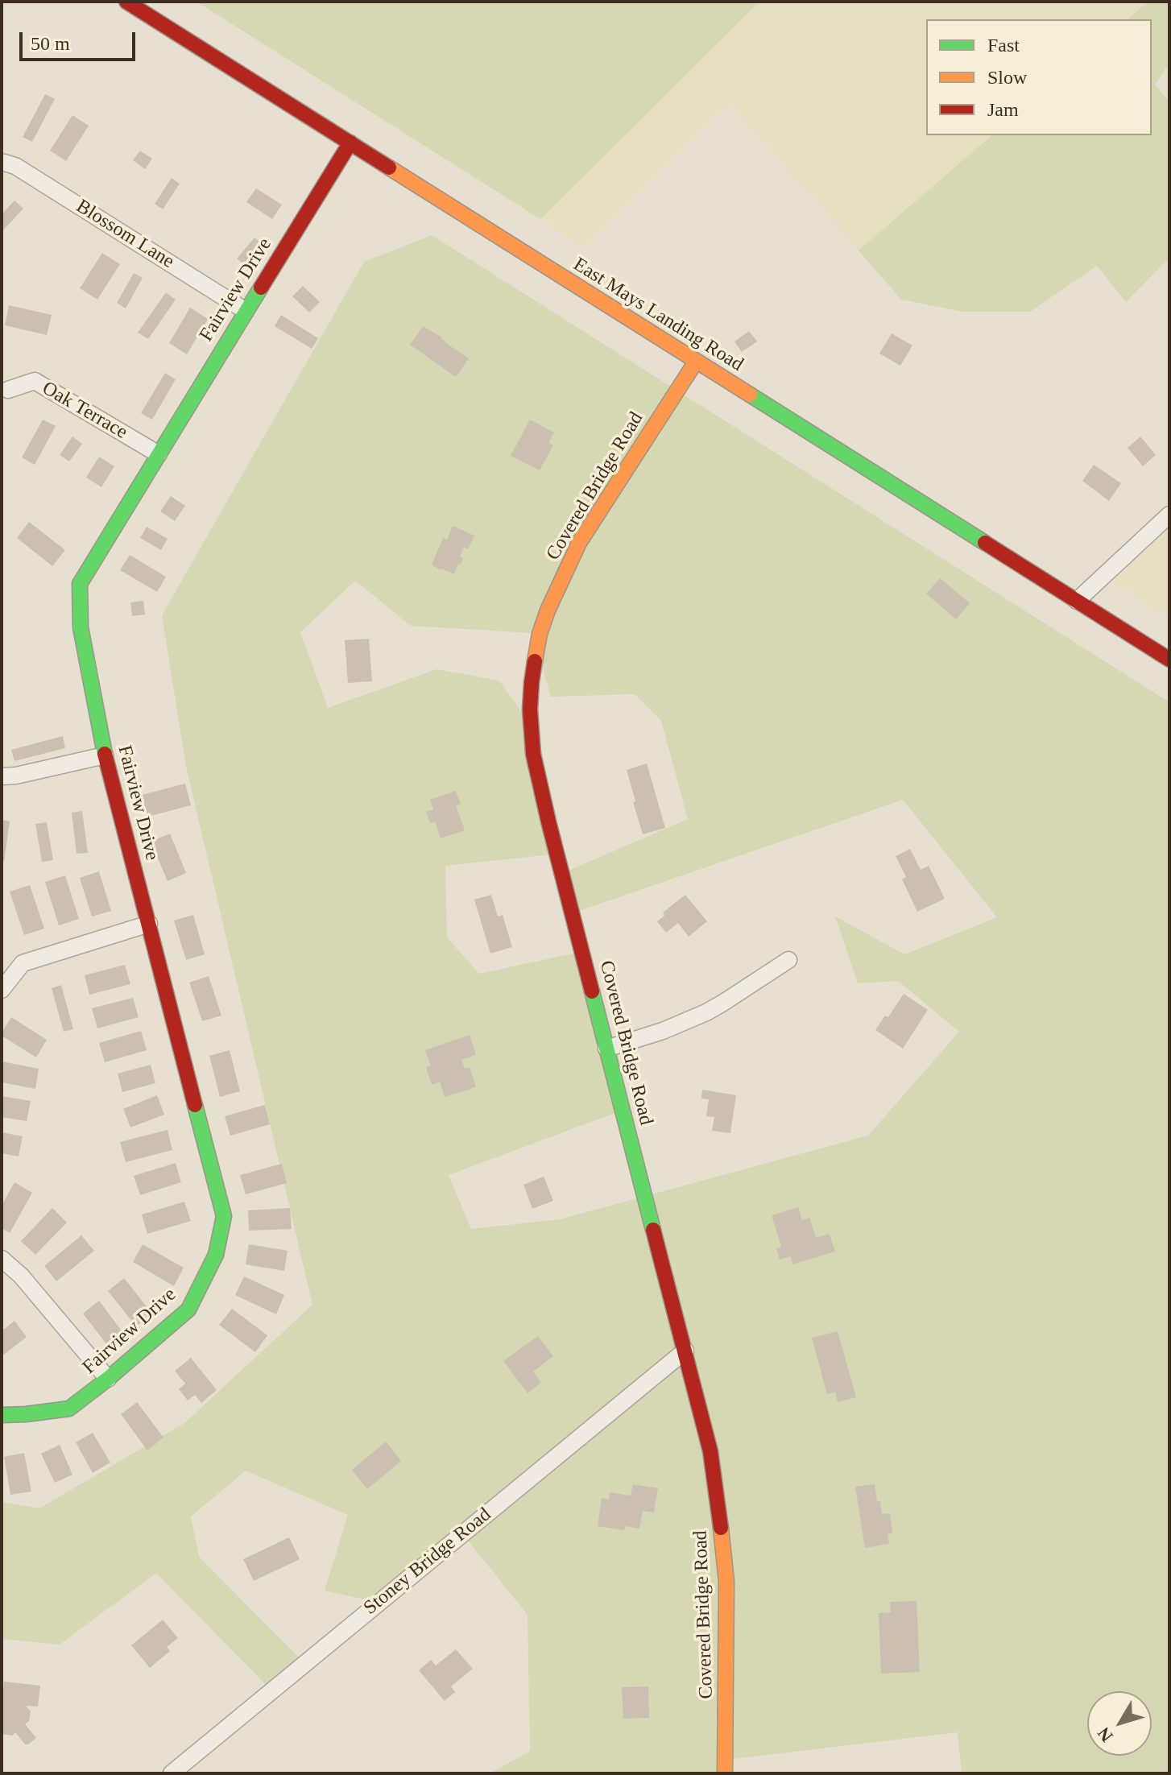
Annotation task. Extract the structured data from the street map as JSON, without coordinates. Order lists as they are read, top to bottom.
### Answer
{
  "streets": {
    "street": [
      "Blossom Lane",
      "Fairview Drive",
      "East Mays Landing Road",
      "Oak Terrace",
      "Covered Bridge Road",
      "Stoney Bridge Road"
    ]
  },
  "crossings": [
    ["Blossom Lane", "Fairview Drive"],
    ["Fairview Drive", "East Mays Landing Road"],
    ["Fairview Drive", "Oak Terrace"],
    ["East Mays Landing Road", "Covered Bridge Road"],
    ["Covered Bridge Road", "Stoney Bridge Road"]
  ],
  "legend": ["Fast", "Slow", "Jam"],
  "scale_bar": "50 m",
  "north": "bottom left"
}
